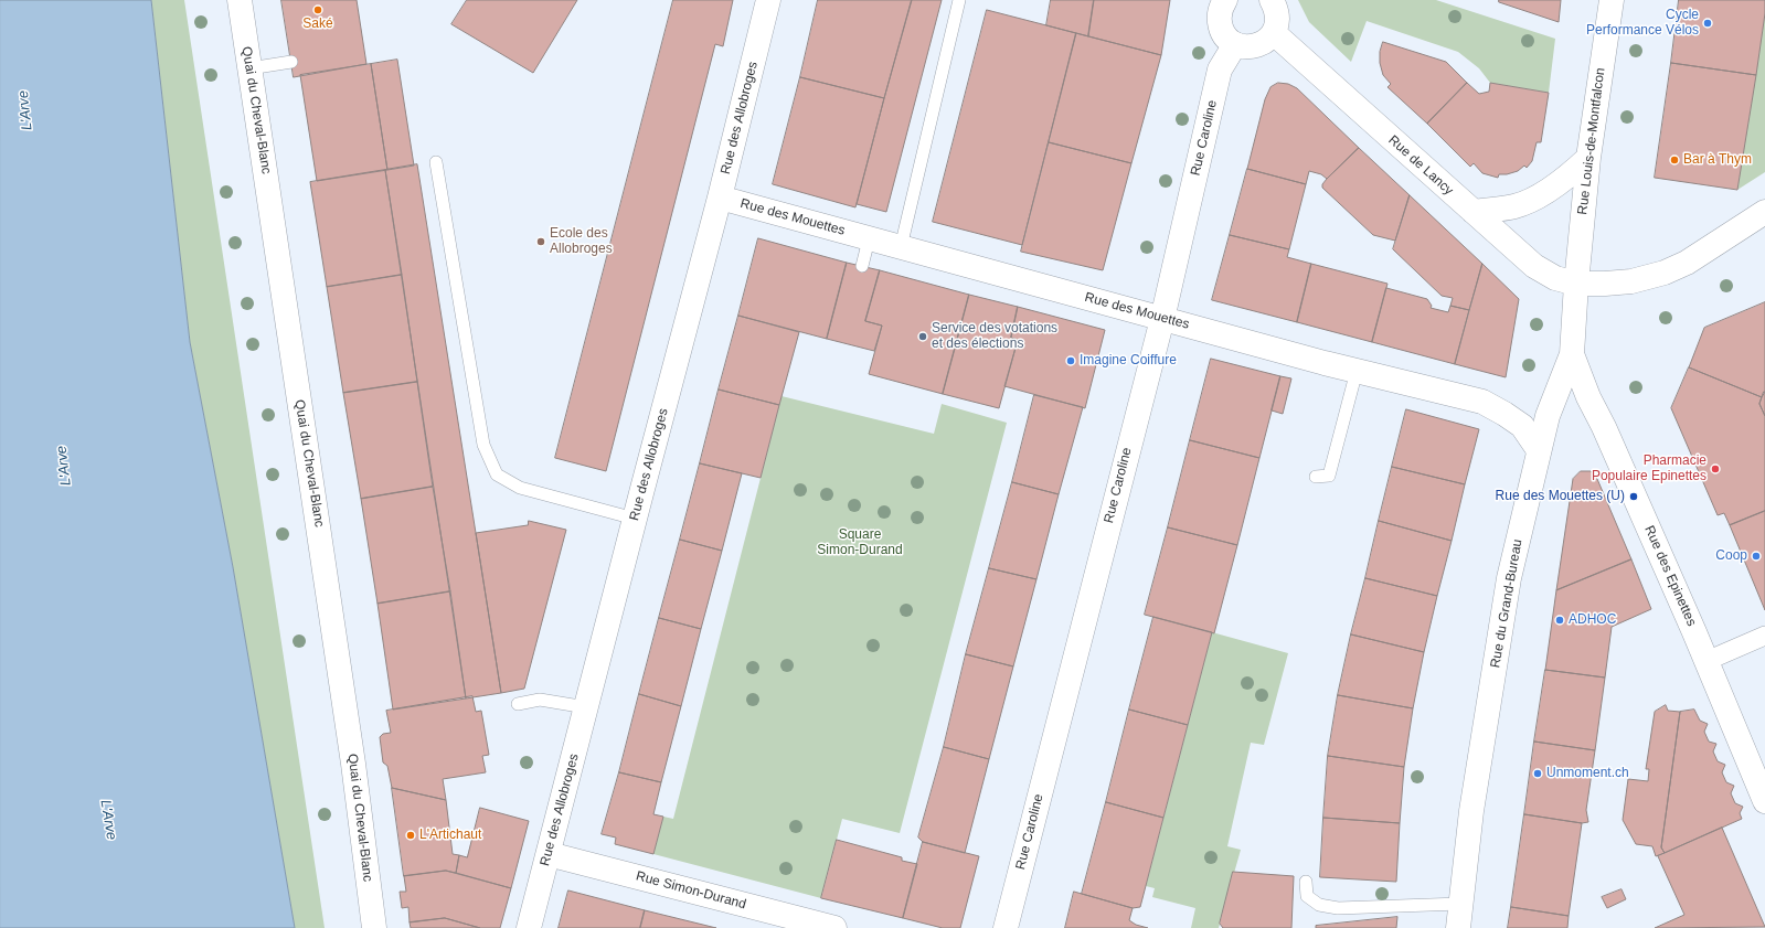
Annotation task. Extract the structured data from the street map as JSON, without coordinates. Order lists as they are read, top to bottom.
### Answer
{
  "streets": {
    "street": [
      "Quai du Cheval-Blanc",
      "Rue des Allobroges",
      "Rue Caroline",
      "Rue Louis-de-Montfalcon",
      "Rue de Lancy",
      "Rue des Mouettes",
      "Rue des Epinettes",
      "Rue du Grand-Bureau",
      "Rue Simon-Durand"
    ]
  },
  "crossings": [
    ["Rue des Allobroges", "Rue des Mouettes"],
    ["Rue des Allobroges", "Rue Simon-Durand"],
    ["Rue Caroline", "Rue des Mouettes"],
    ["Rue Louis-de-Montfalcon", "Rue de Lancy"],
    ["Rue Louis-de-Montfalcon", "Rue du Grand-Bureau"],
    ["Rue de Lancy", "Rue du Grand-Bureau"],
    ["Rue des Mouettes", "Rue du Grand-Bureau"],
    ["Rue des Epinettes", "Rue du Grand-Bureau"]
  ],
  "water": ["L'Arve"],
  "parks": ["Square Simon-Durand"],
  "places": [
    "Saké",
    "Cycle Performance Vélos",
    "Bar à Thym",
    "Ecole des Allobroges",
    "Service des votations et des élections",
    "Imagine Coiffure",
    "Pharmacie Populaire Epinettes",
    "Rue des Mouettes (U)",
    "Coop",
    "ADHOC",
    "Unmoment.ch",
    "L'Artichaut"
  ]
}
